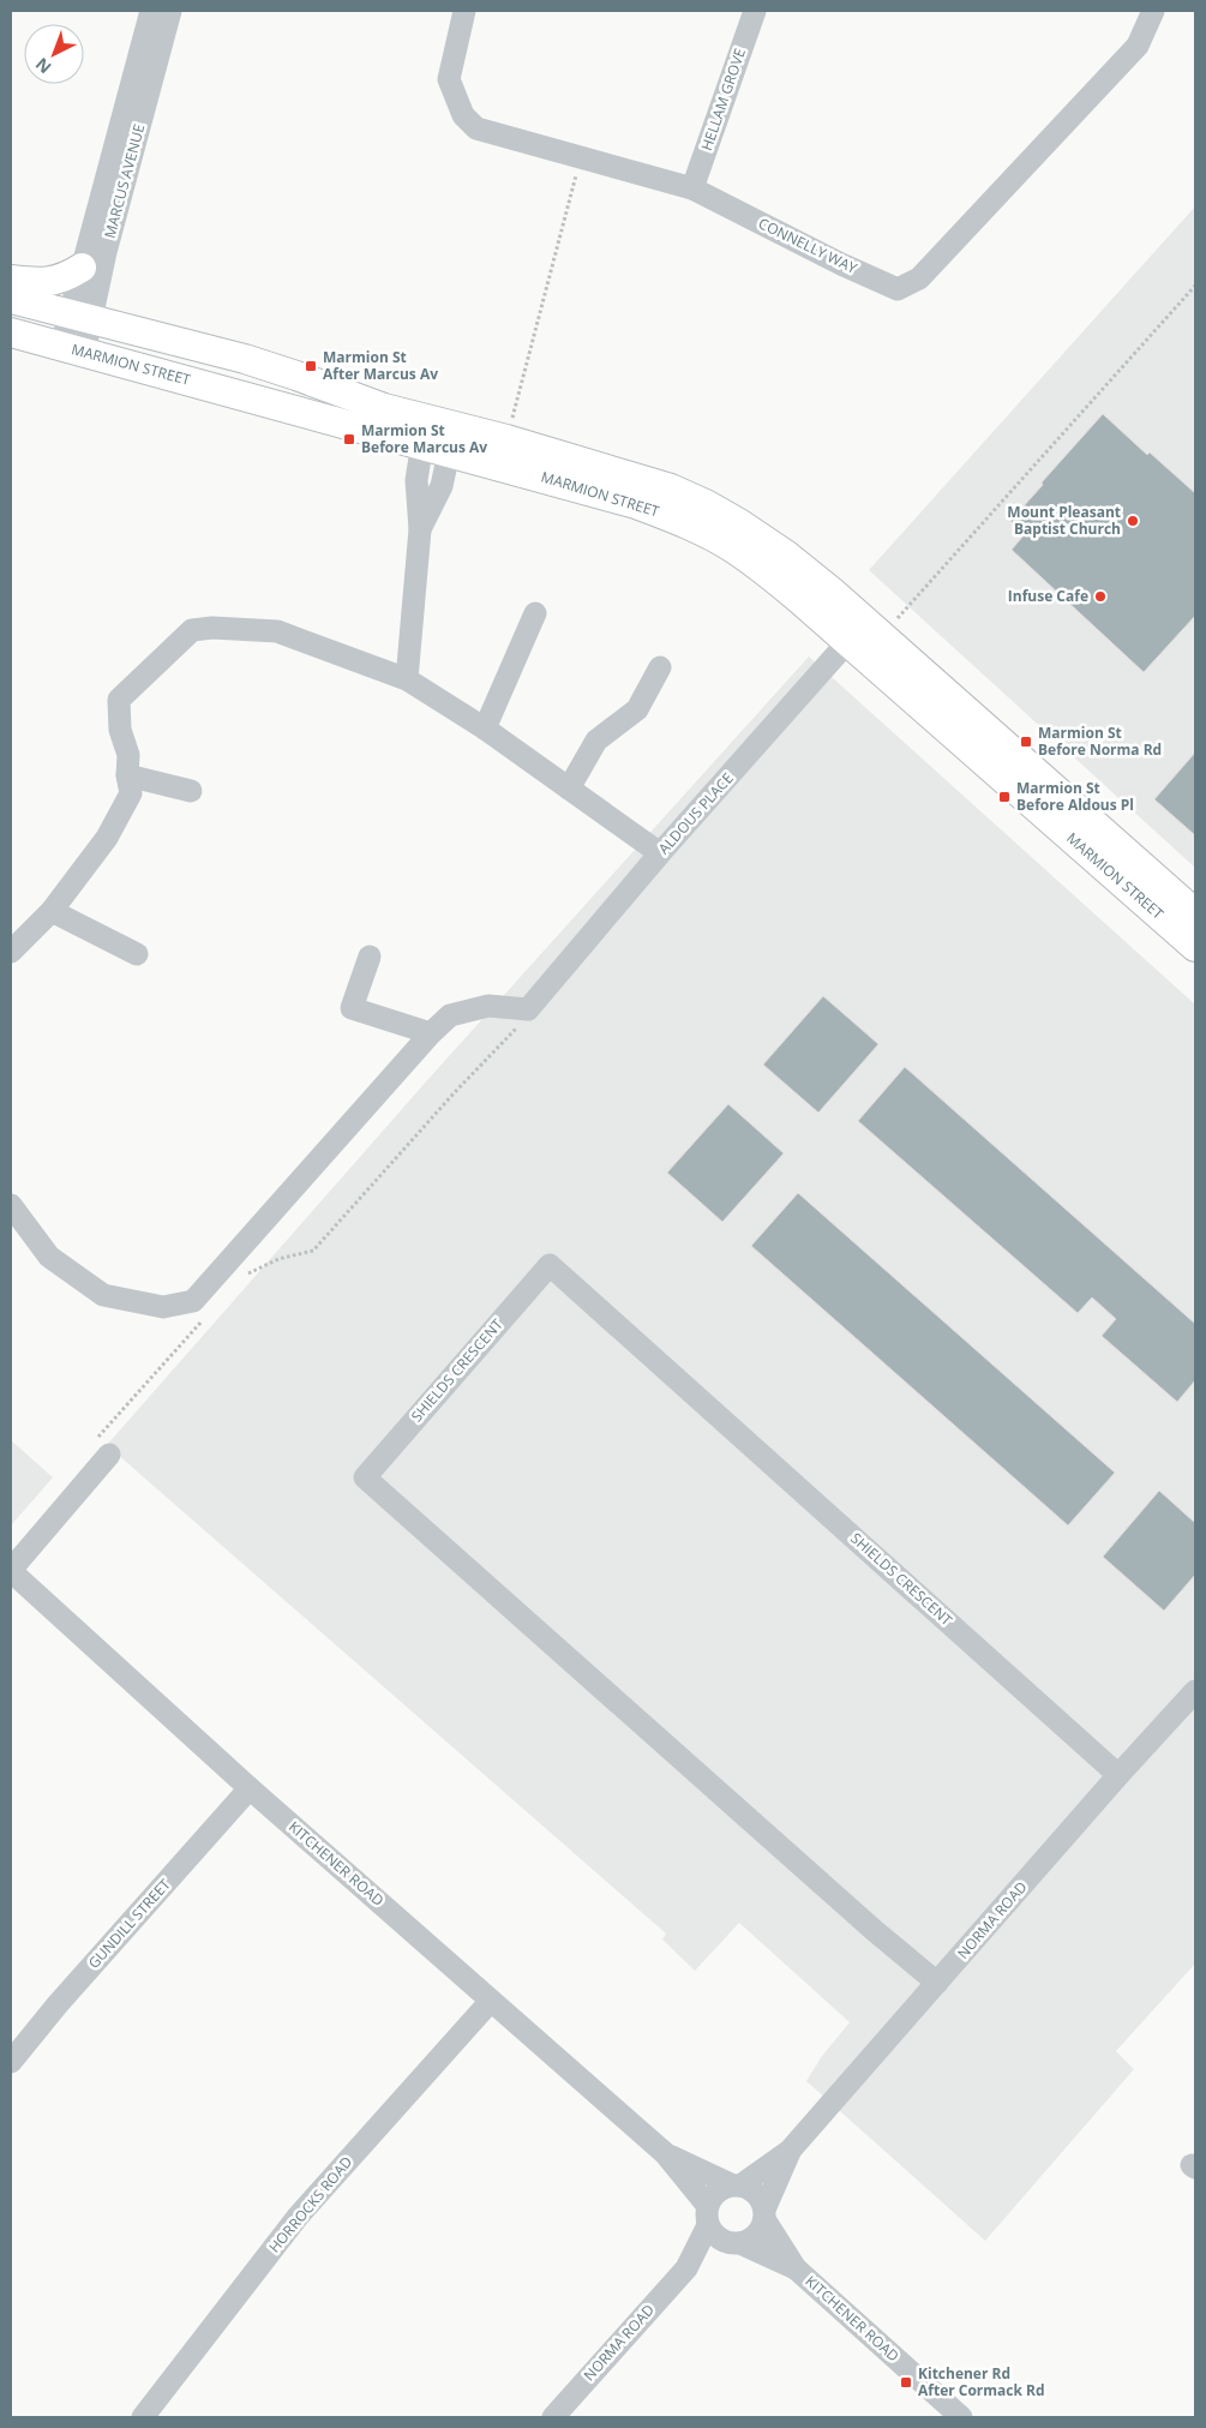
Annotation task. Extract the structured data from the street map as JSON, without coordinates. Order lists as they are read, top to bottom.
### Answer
{
  "streets": {
    "main road": ["MARMION STREET"],
    "street": [
      "HELLAM GROVE",
      "MARCUS AVENUE",
      "CONNELLY WAY",
      "ALDOUS PLACE",
      "SHIELDS CRESCENT",
      "KITCHENER ROAD",
      "NORMA ROAD",
      "GUNDILL STREET",
      "HORROCKS ROAD"
    ]
  },
  "crossings": [
    ["HELLAM GROVE", "CONNELLY WAY"],
    ["MARCUS AVENUE", "MARMION STREET"],
    ["MARMION STREET", "ALDOUS PLACE"],
    ["SHIELDS CRESCENT", "NORMA ROAD"],
    ["KITCHENER ROAD", "NORMA ROAD"],
    ["KITCHENER ROAD", "GUNDILL STREET"],
    ["KITCHENER ROAD", "HORROCKS ROAD"]
  ],
  "places": {
    "transit": [
      "Marmion St After Marcus Av",
      "Marmion St Before Marcus Av",
      "Marmion St Before Norma Rd",
      "Marmion St Before Aldous Pl",
      "Kitchener Rd After Cormack Rd"
    ],
    "other": ["Mount Pleasant Baptist Church", "Infuse Cafe"]
  },
  "north": "bottom left"
}
